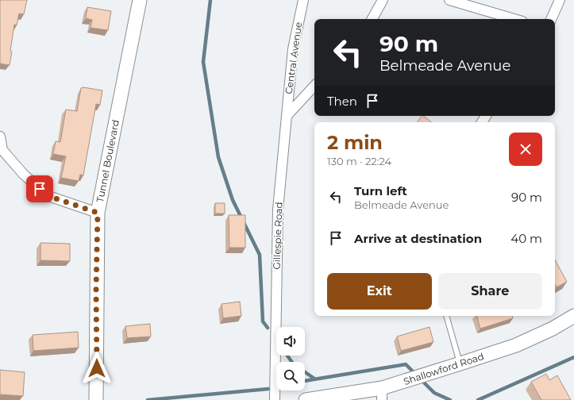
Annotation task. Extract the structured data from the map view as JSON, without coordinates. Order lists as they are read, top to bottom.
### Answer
{
  "streets": {
    "main road": ["Tunnel Boulevard", "Shallowford Road"],
    "street": ["Central Avenue", "Gillespie Road"]
  },
  "crossings": [
    ["Central Avenue", "Gillespie Road"]
  ],
  "page": {
    "turn": ["90 m", "Belmeade Avenue"],
    "then": "Then",
    "heading": ["2 min", "130 m · 22:24"],
    "list": [
      {
        "name": "Turn left",
        "note": "Belmeade Avenue",
        "value": "90 m"
      },
      {
        "name": "Arrive at destination",
        "value": "40 m"
      }
    ],
    "buttons": ["Exit", "Share"]
  }
}
